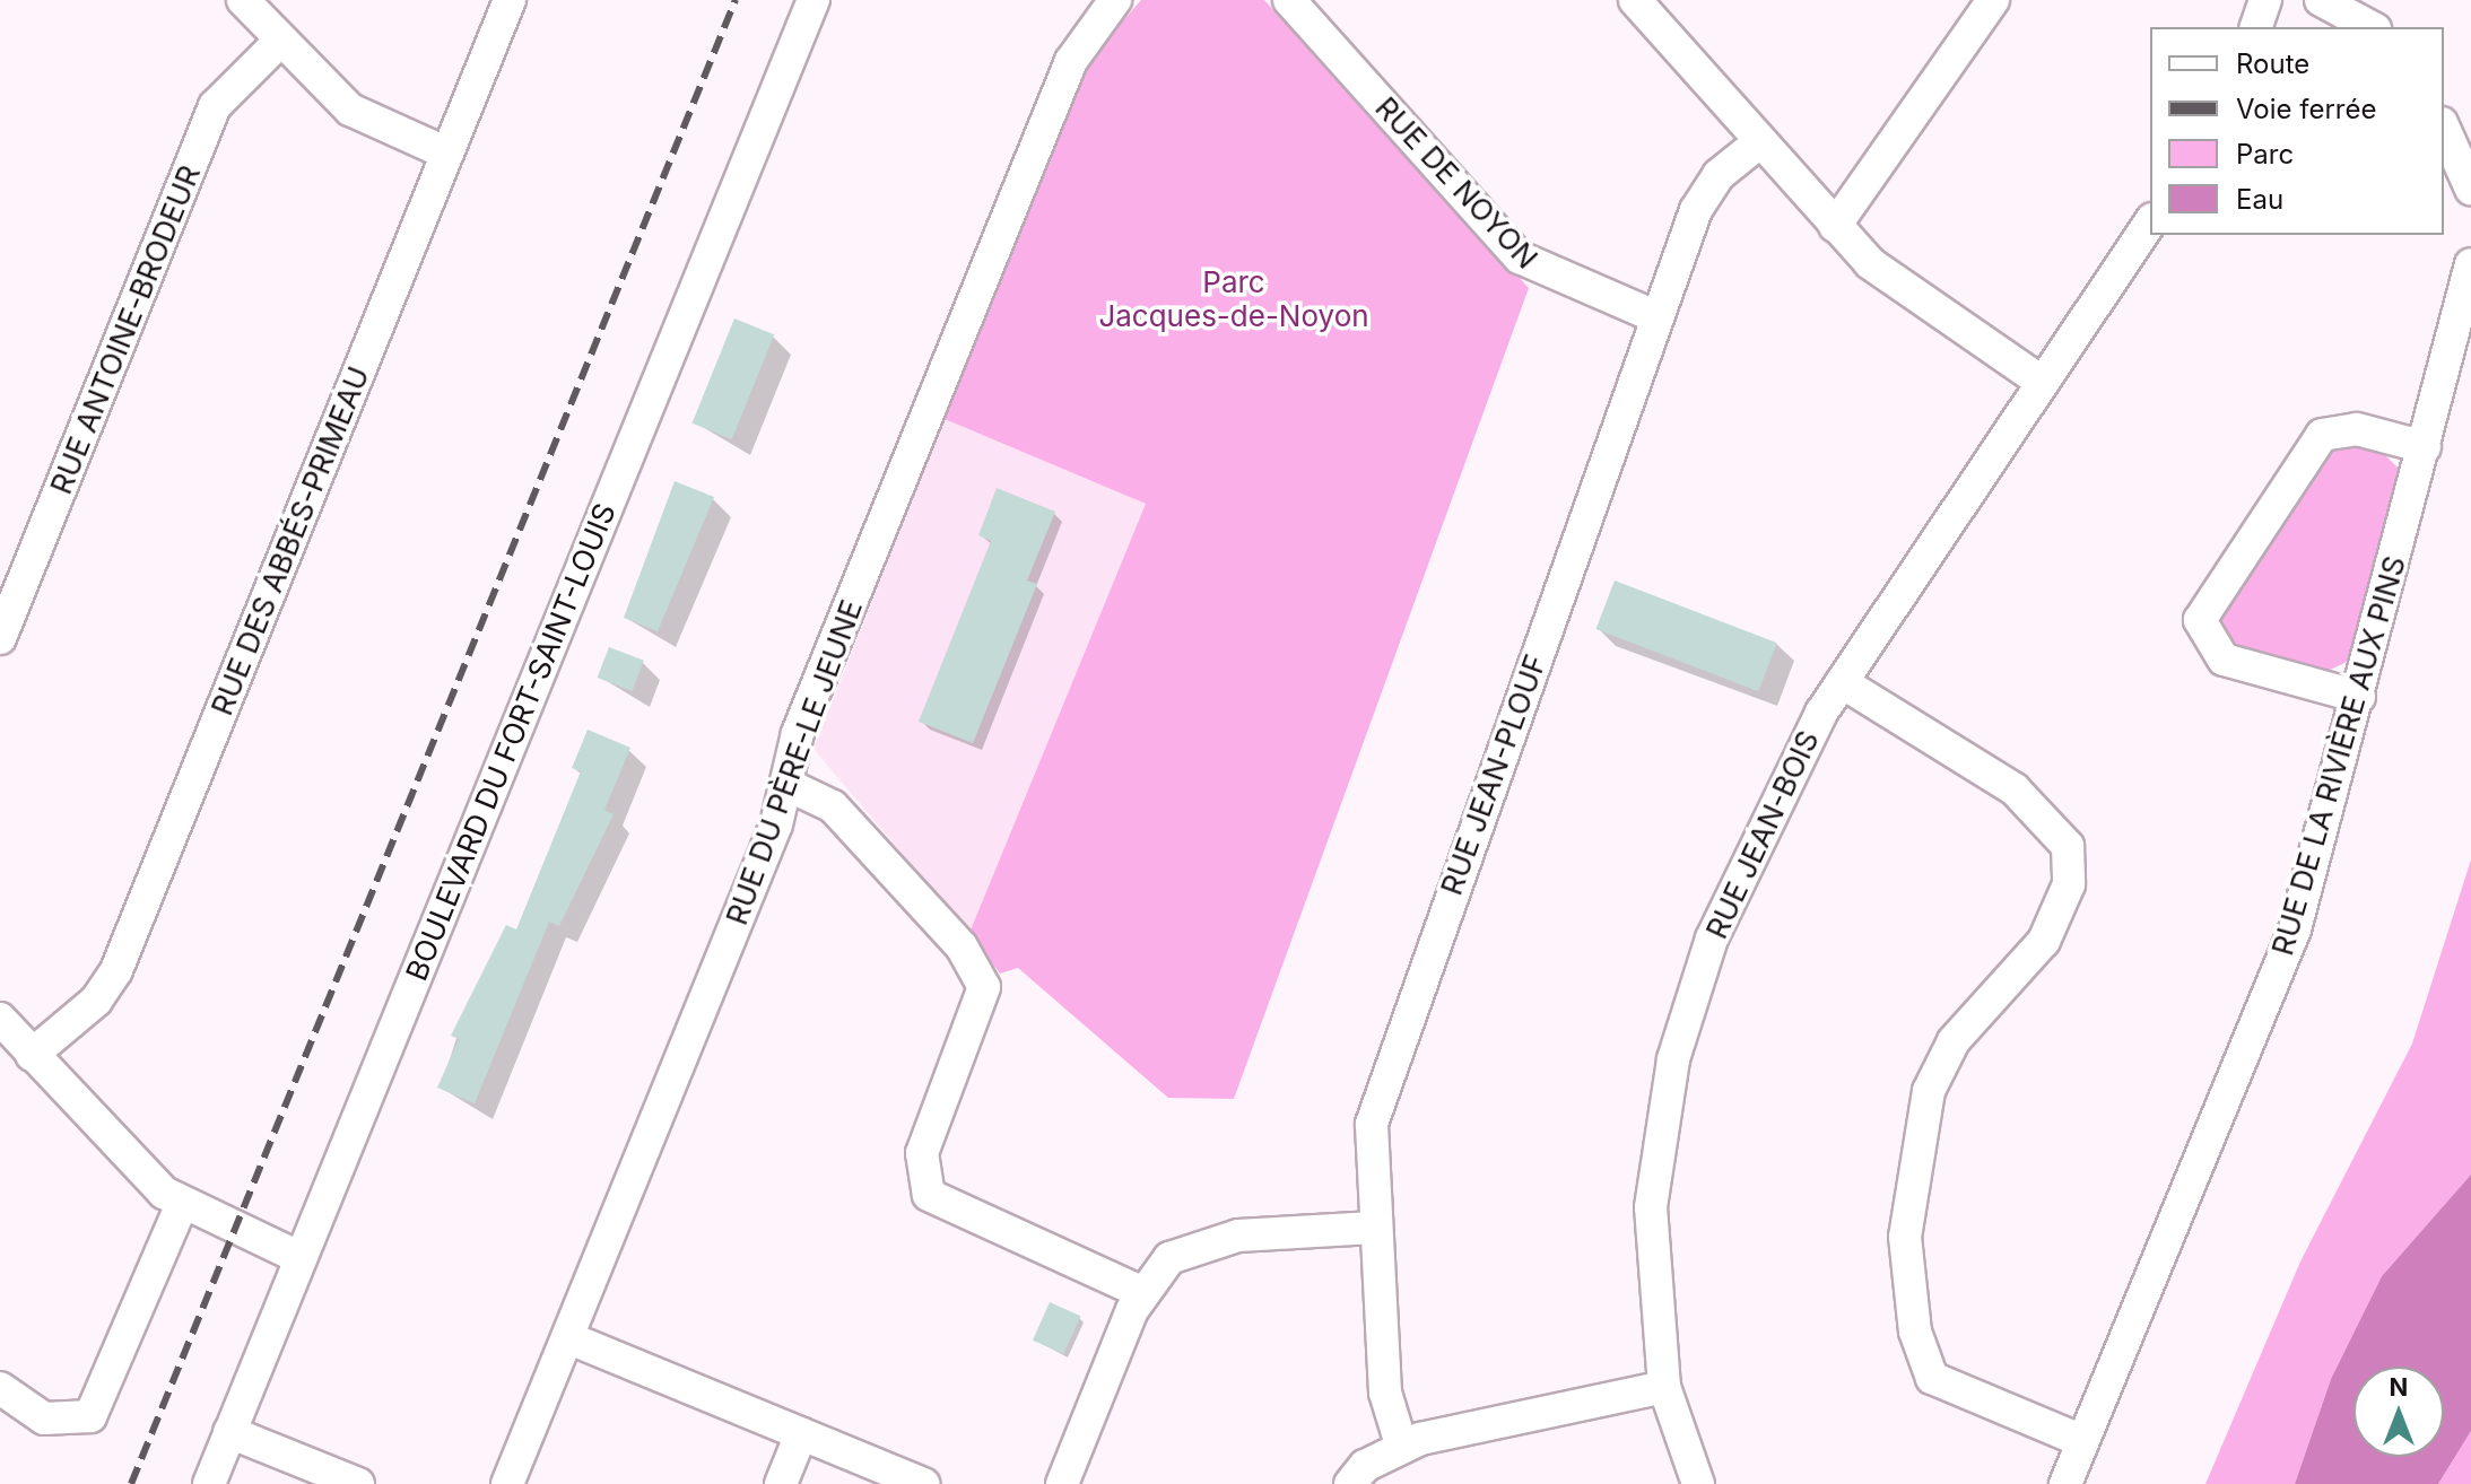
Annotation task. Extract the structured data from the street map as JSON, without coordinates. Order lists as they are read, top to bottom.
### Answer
{
  "streets": {
    "street": [
      "RUE DE NOYON",
      "RUE ANTOINE-BRODEUR",
      "RUE DES ABBÉS-PRIMEAU",
      "BOULEVARD DU FORT-SAINT-LOUIS",
      "RUE DE LA RIVIÈRE AUX PINS",
      "RUE DU PÈRE-LE JEUNE",
      "RUE JEAN-PLOUF",
      "RUE JEAN-BOIS"
    ]
  },
  "crossings": [
    ["RUE DE NOYON", "RUE JEAN-PLOUF"]
  ],
  "parks": ["Parc Jacques-de-Noyon"],
  "legend": [
    "Route",
    "Voie ferrée",
    "Parc",
    "Eau"
  ],
  "north": "top"
}
